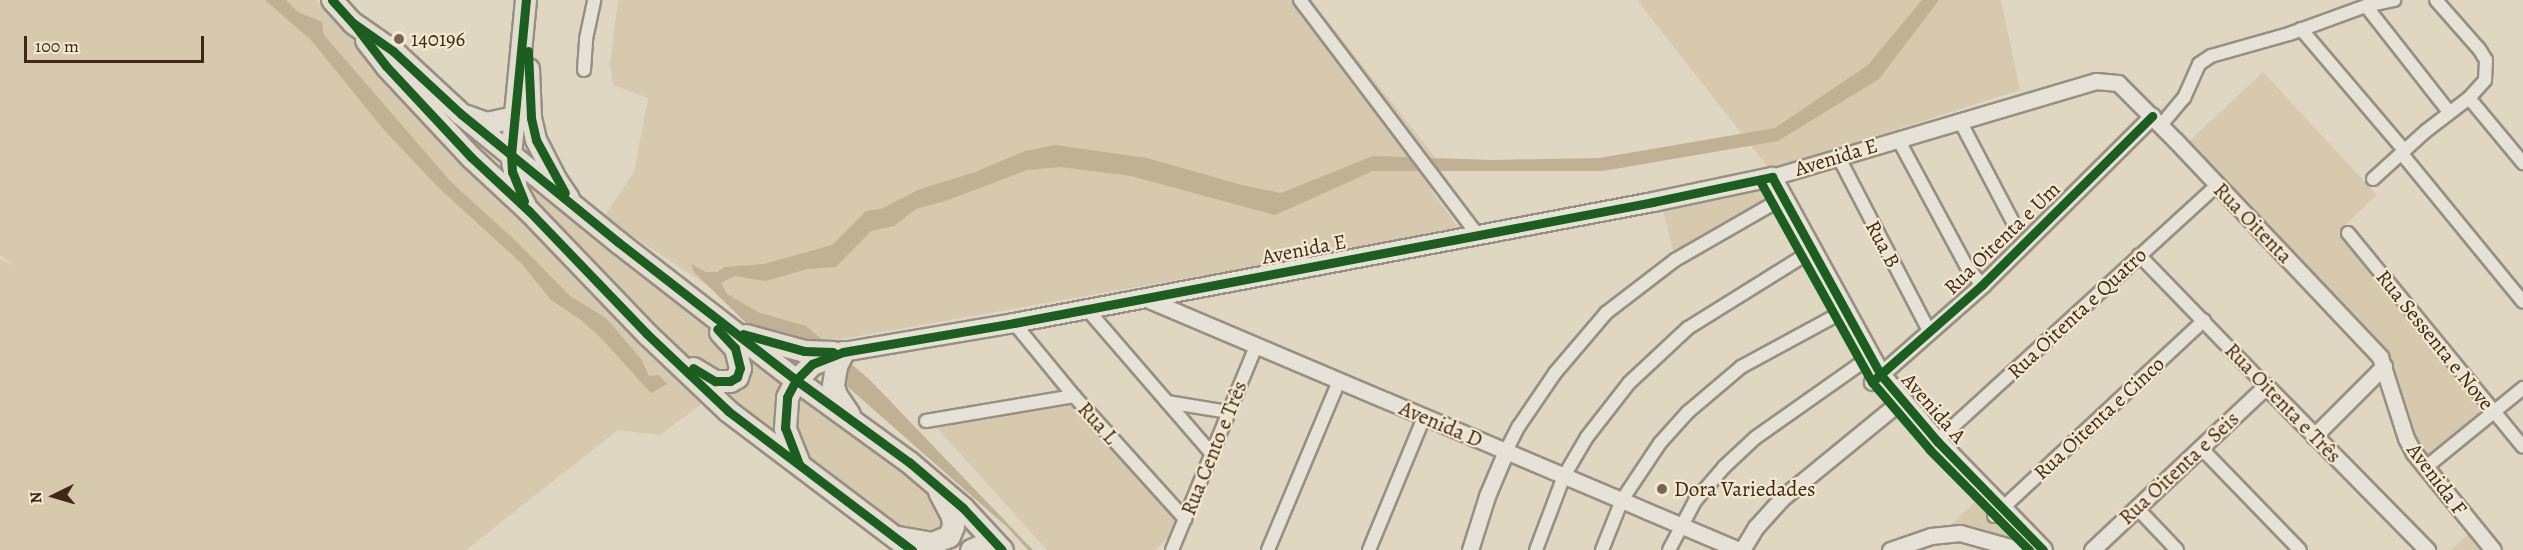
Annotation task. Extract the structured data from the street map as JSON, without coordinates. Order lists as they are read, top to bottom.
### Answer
{
  "streets": {
    "main road": ["Avenida E", "Avenida A"],
    "street": [
      "Rua Oitenta",
      "Rua Oitenta e Um",
      "Rua B",
      "Rua Oitenta e Quatro",
      "Rua Sessenta e Nove",
      "Rua Oitenta e Três",
      "Rua Oitenta e Cinco",
      "Rua L",
      "Avenida D",
      "Rua Cento e Três",
      "Rua Oitenta e Seis",
      "Avenida F"
    ]
  },
  "crossings": [
    ["Avenida E", "Rua Oitenta"],
    ["Avenida E", "Rua B"],
    ["Avenida E", "Avenida A"],
    ["Avenida E", "Rua L"],
    ["Avenida E", "Avenida D"],
    ["Rua Oitenta", "Rua Oitenta e Um"],
    ["Rua Oitenta", "Rua Oitenta e Quatro"],
    ["Rua Oitenta", "Avenida F"],
    ["Rua Oitenta e Um", "Rua B"],
    ["Rua Oitenta e Um", "Avenida A"],
    ["Rua Oitenta e Quatro", "Rua Oitenta e Três"],
    ["Rua Oitenta e Quatro", "Avenida A"],
    ["Rua Oitenta e Três", "Rua Oitenta e Cinco"],
    ["Rua Oitenta e Três", "Rua Oitenta e Seis"],
    ["Avenida A", "Rua Oitenta e Cinco"],
    ["Rua L", "Rua Cento e Três"],
    ["Avenida D", "Rua Cento e Três"]
  ],
  "places": ["140196", "Dora Variedades"],
  "scale_bar": "100 m",
  "north": "left"
}
